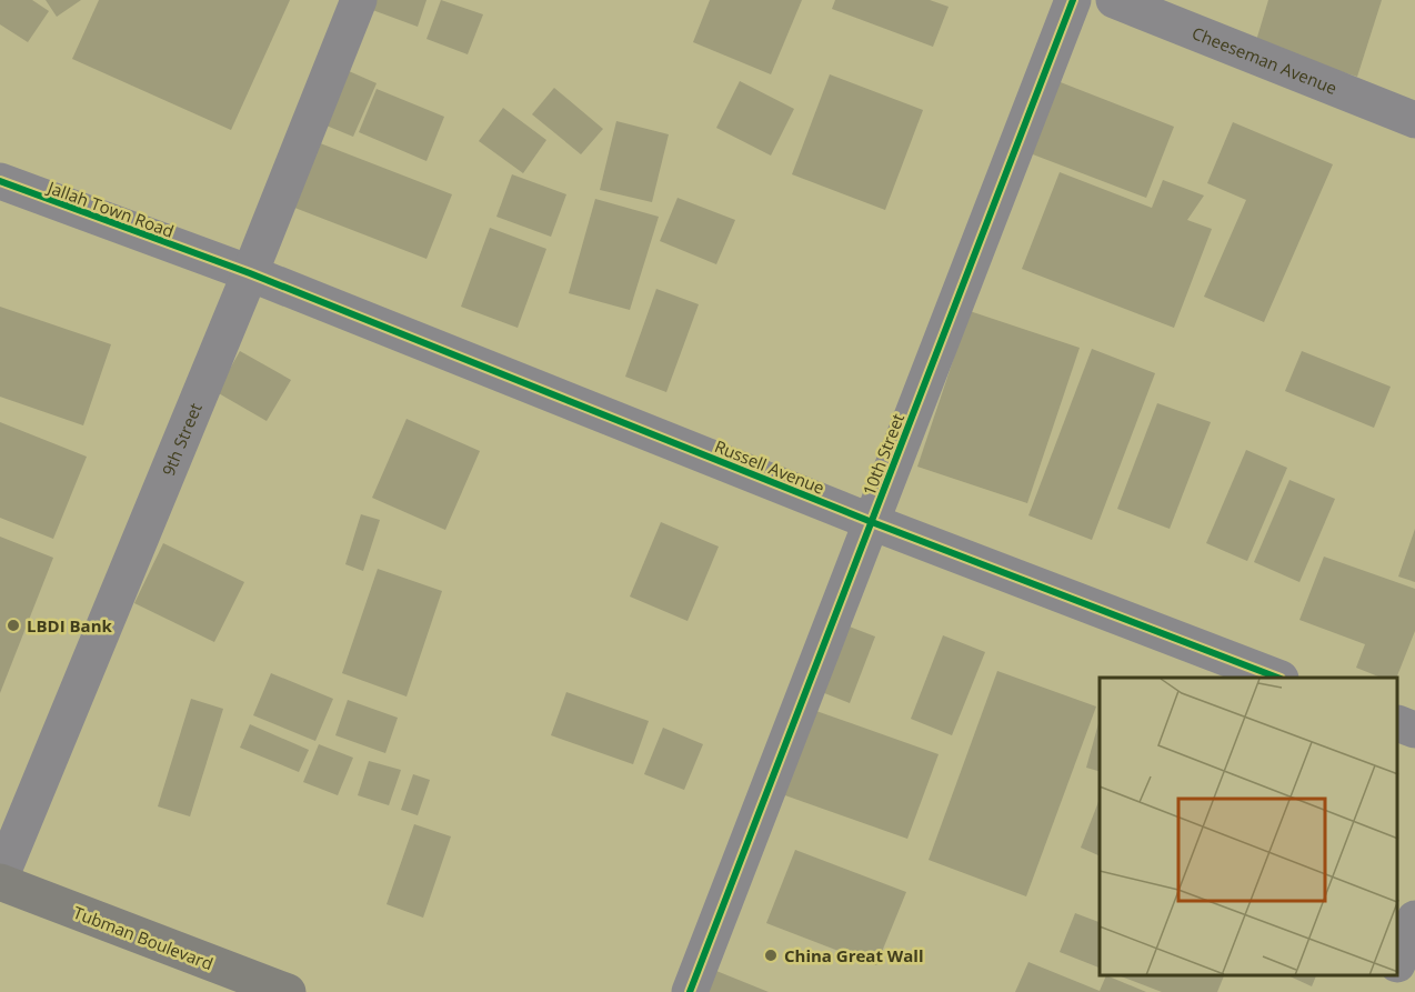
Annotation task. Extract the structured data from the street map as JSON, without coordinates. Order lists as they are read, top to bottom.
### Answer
{
  "streets": {
    "highway": ["Tubman Boulevard"],
    "street": [
      "Cheeseman Avenue",
      "Jallah Town Road",
      "9th Street",
      "10th Street",
      "Russell Avenue"
    ]
  },
  "crossings": [
    ["Jallah Town Road", "9th Street"],
    ["Jallah Town Road", "Russell Avenue"],
    ["9th Street", "Russell Avenue"],
    ["9th Street", "Tubman Boulevard"],
    ["10th Street", "Russell Avenue"]
  ],
  "places": ["LBDI Bank", "China Great Wall"]
}
